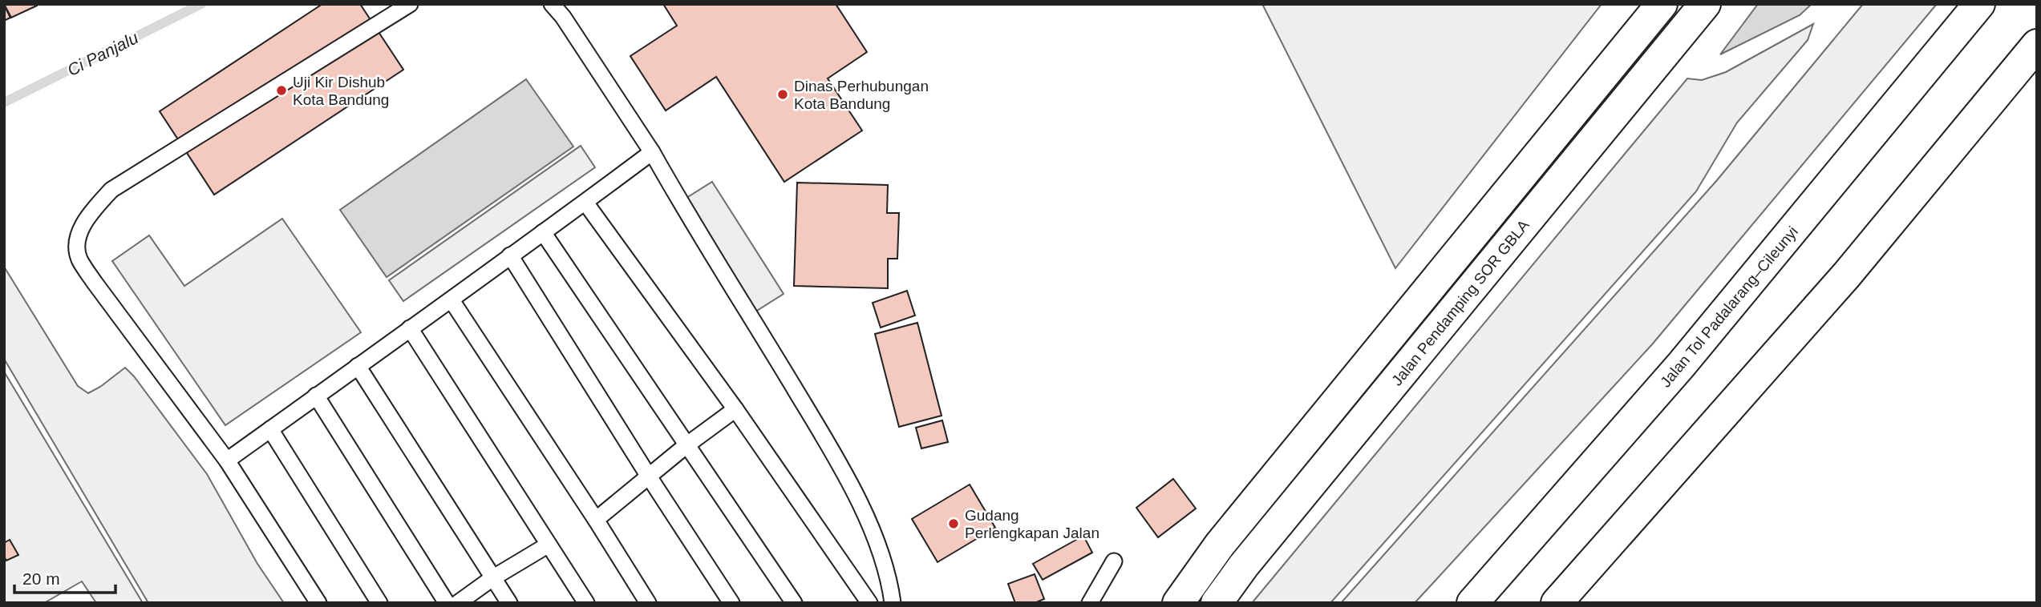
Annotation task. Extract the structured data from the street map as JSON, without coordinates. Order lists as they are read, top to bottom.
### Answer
{
  "streets": {
    "main road": ["Jalan Pendamping SOR GBLA", "Jalan Tol Padalarang–Cileunyi"]
  },
  "water": ["Ci Panjalu"],
  "places": ["Uji Kir Dishub Kota Bandung", "Dinas Perhubungan Kota Bandung", "Gudang Perlengkapan Jalan"],
  "scale_bar": "20 m"
}
